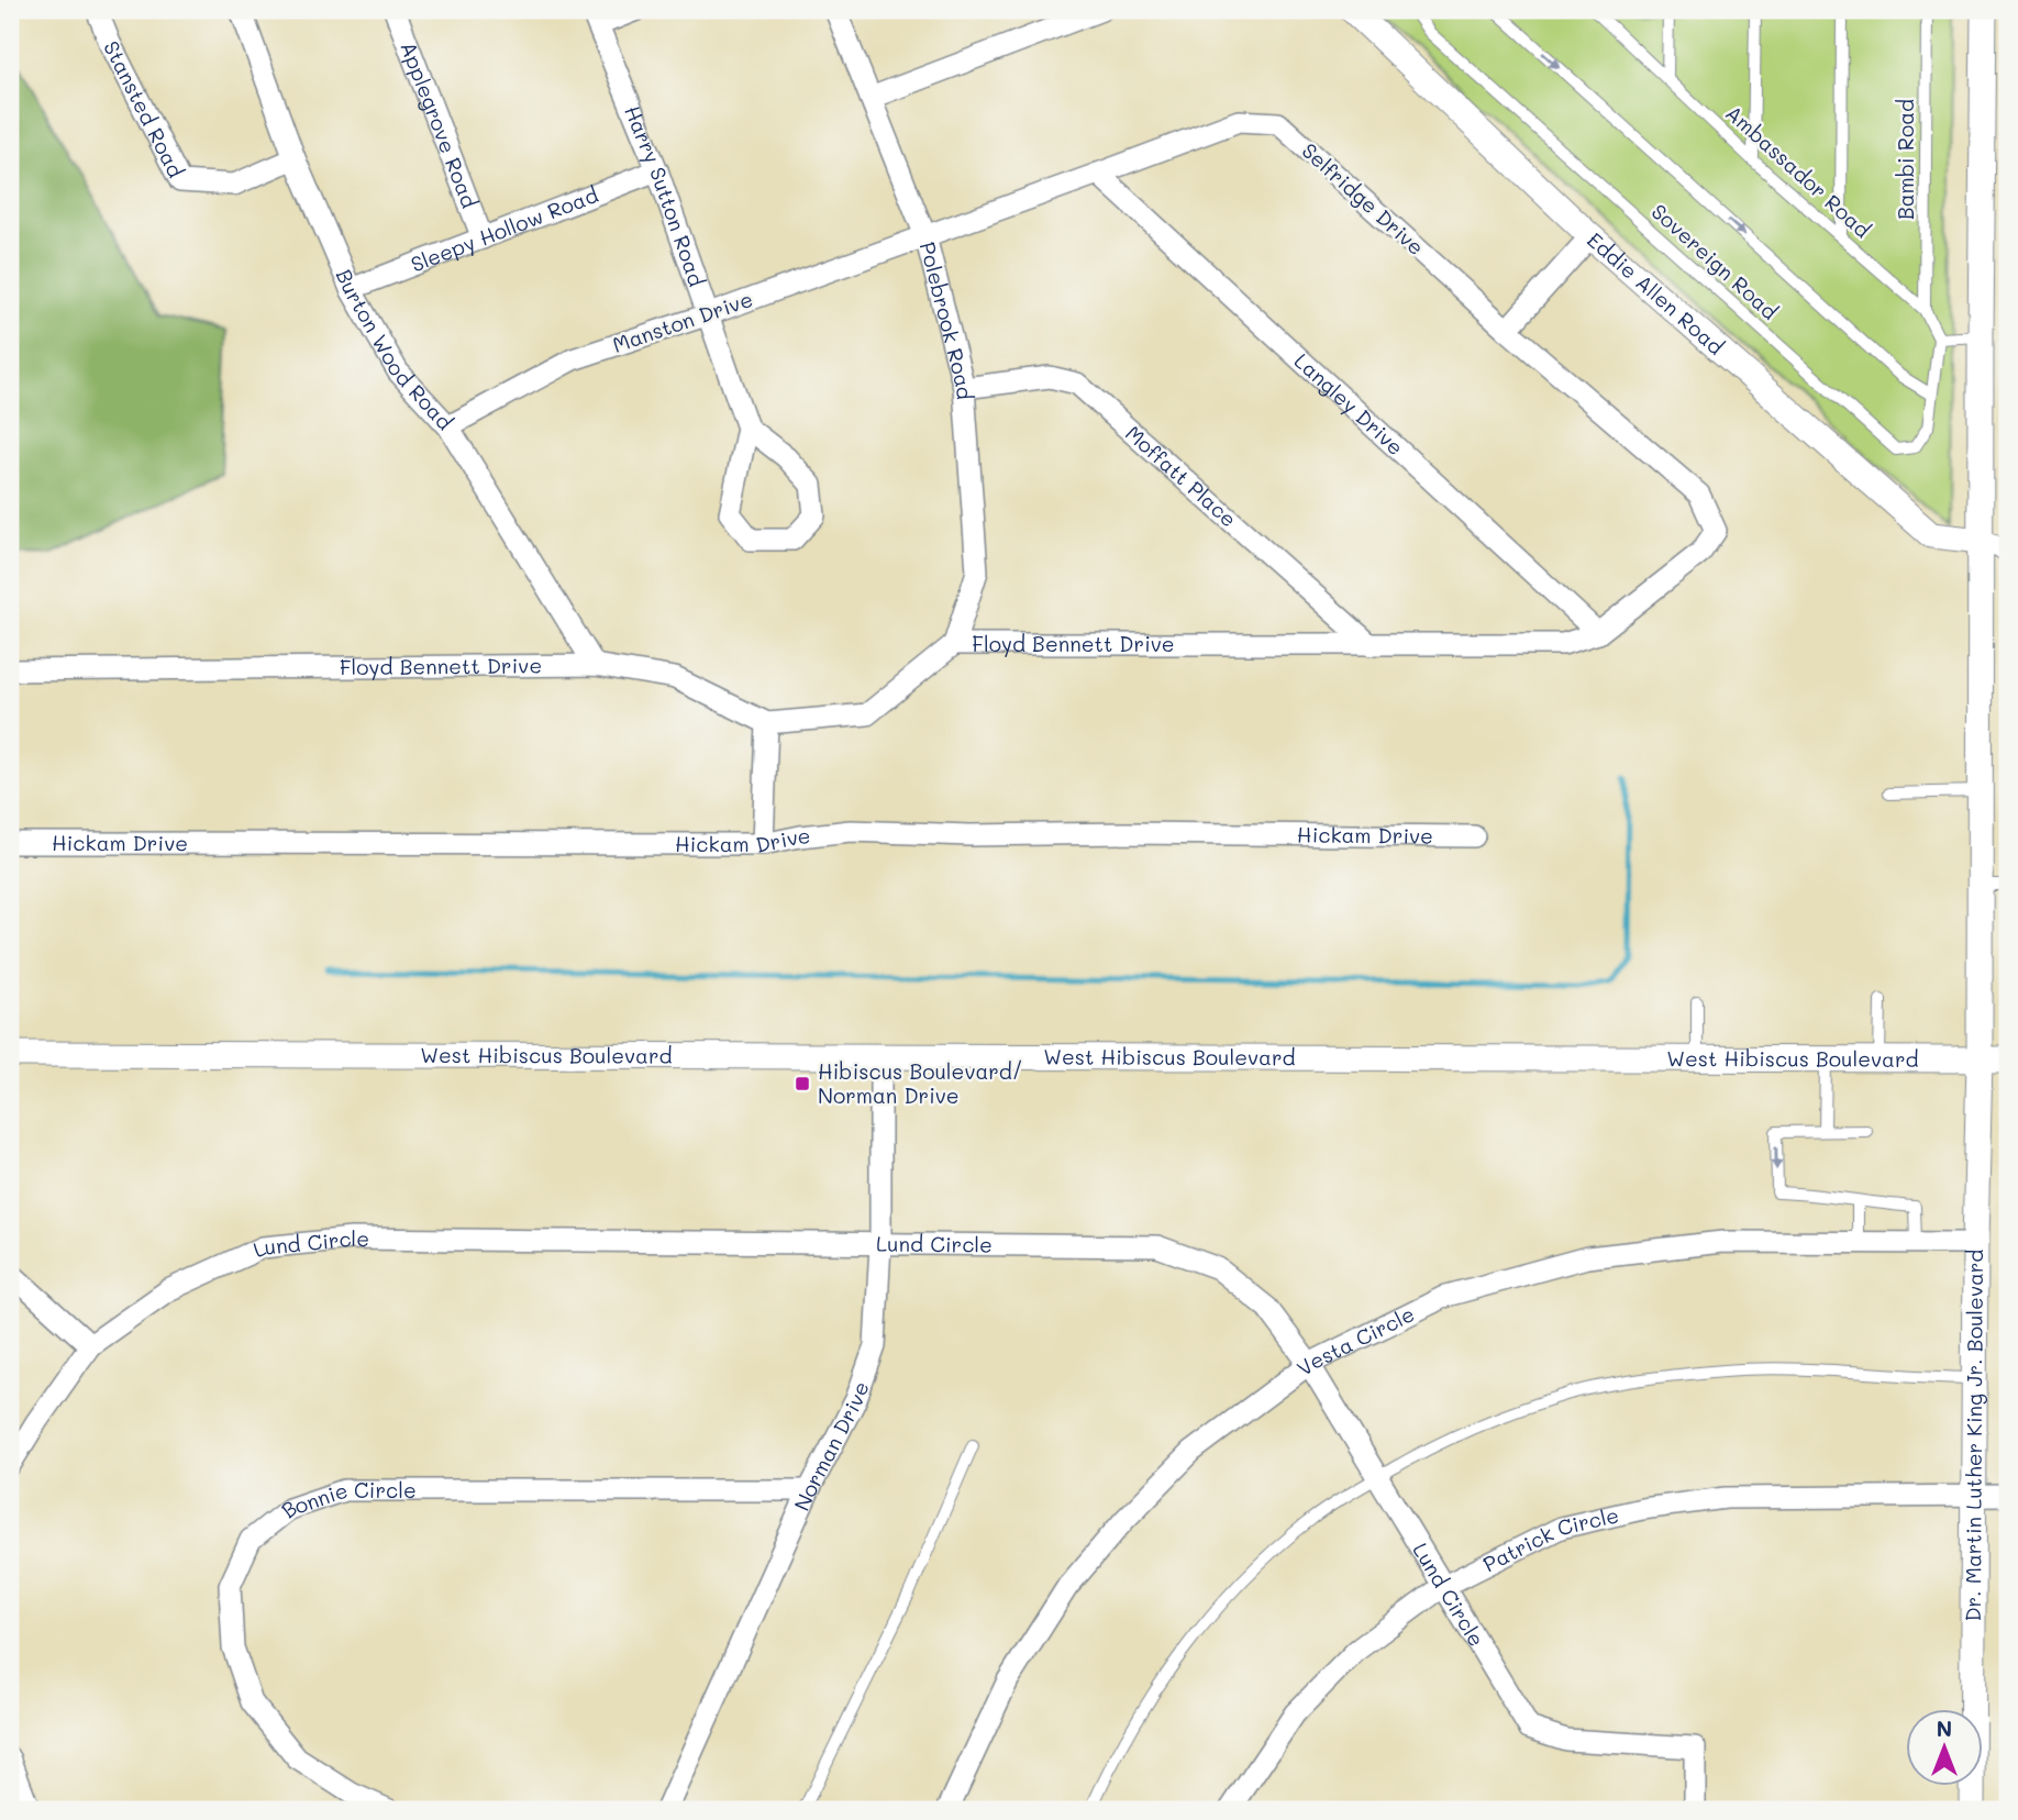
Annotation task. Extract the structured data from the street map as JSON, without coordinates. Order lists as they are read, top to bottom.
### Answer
{
  "streets": {
    "street": [
      "Stansted Road",
      "Applegrove Road",
      "Harry Sutton Road",
      "Selfridge Drive",
      "Sleepy Hollow Road",
      "Eddie Allen Road",
      "Polebrook Road",
      "Manston Drive",
      "Burton Wood Road",
      "Langley Drive",
      "Moffatt Place",
      "Floyd Bennett Drive",
      "Hickam Drive",
      "West Hibiscus Boulevard",
      "Lund Circle",
      "Vesta Circle",
      "Dr. Martin Luther King Jr. Boulevard",
      "Norman Drive",
      "Bonnie Circle",
      "Patrick Circle"
    ],
    "lane": ["Bambi Road", "Ambassador Road", "Sovereign Road"]
  },
  "crossings": [
    ["Stansted Road", "Burton Wood Road"],
    ["Applegrove Road", "Sleepy Hollow Road"],
    ["Bambi Road", "Ambassador Road"],
    ["Ambassador Road", "Sovereign Road"],
    ["Harry Sutton Road", "Sleepy Hollow Road"],
    ["Harry Sutton Road", "Manston Drive"],
    ["Selfridge Drive", "Polebrook Road"],
    ["Selfridge Drive", "Manston Drive"],
    ["Selfridge Drive", "Langley Drive"],
    ["Selfridge Drive", "Floyd Bennett Drive"],
    ["Sleepy Hollow Road", "Burton Wood Road"],
    ["Eddie Allen Road", "Dr. Martin Luther King Jr. Boulevard"],
    ["Polebrook Road", "Manston Drive"],
    ["Polebrook Road", "Moffatt Place"],
    ["Polebrook Road", "Floyd Bennett Drive"],
    ["Manston Drive", "Burton Wood Road"],
    ["Burton Wood Road", "Floyd Bennett Drive"],
    ["Langley Drive", "Floyd Bennett Drive"],
    ["Moffatt Place", "Floyd Bennett Drive"],
    ["West Hibiscus Boulevard", "Dr. Martin Luther King Jr. Boulevard"],
    ["West Hibiscus Boulevard", "Norman Drive"],
    ["Lund Circle", "Vesta Circle"],
    ["Lund Circle", "Norman Drive"],
    ["Lund Circle", "Patrick Circle"],
    ["Vesta Circle", "Dr. Martin Luther King Jr. Boulevard"],
    ["Dr. Martin Luther King Jr. Boulevard", "Patrick Circle"],
    ["Norman Drive", "Bonnie Circle"]
  ],
  "places": {
    "transit": ["Hibiscus Boulevard/ Norman Drive"]
  },
  "north": "top"
}
